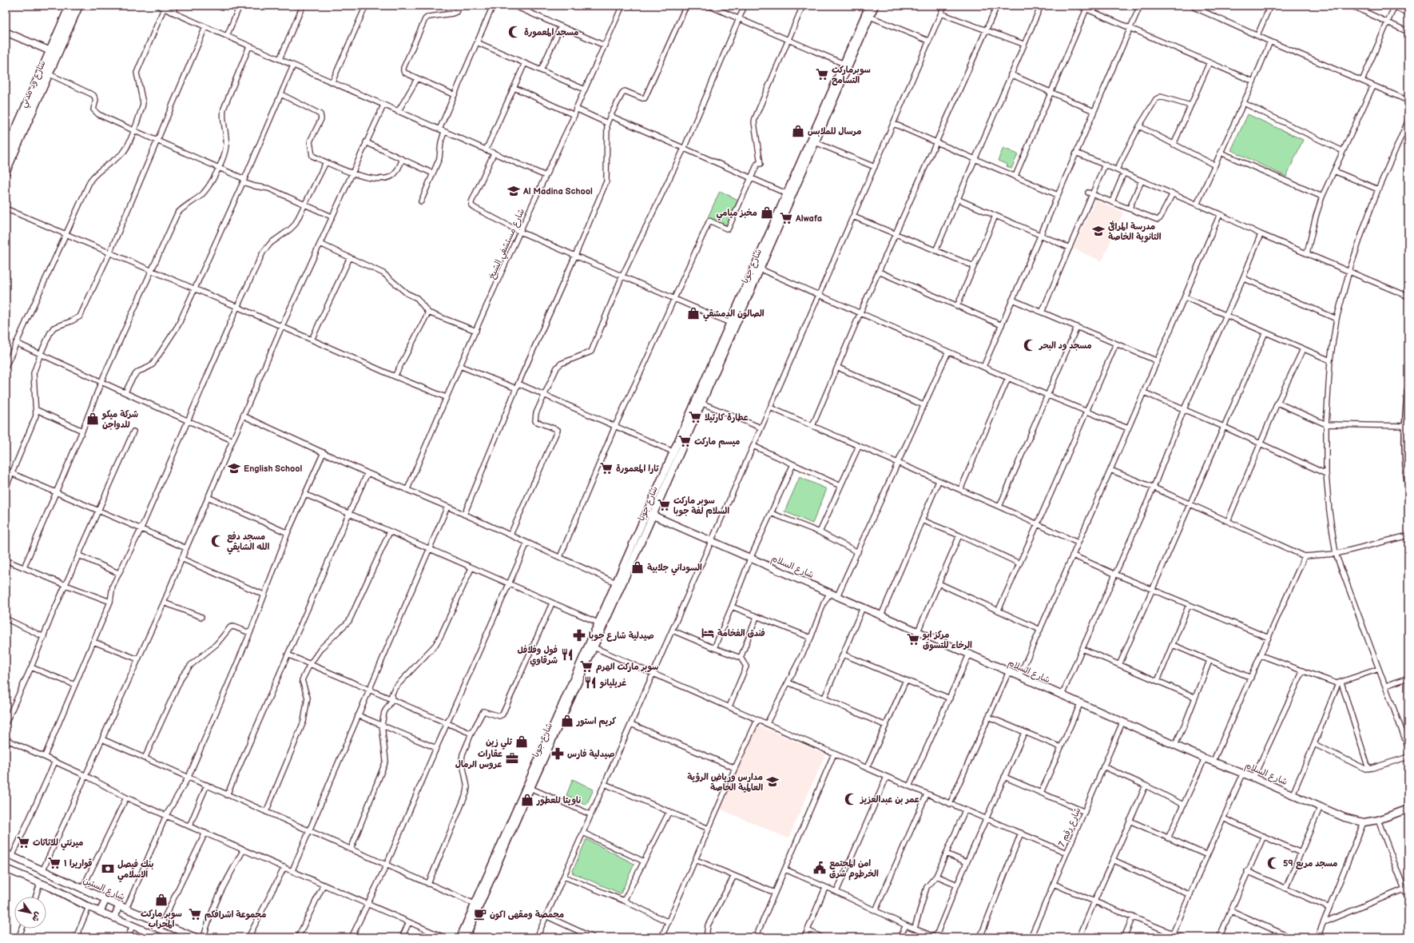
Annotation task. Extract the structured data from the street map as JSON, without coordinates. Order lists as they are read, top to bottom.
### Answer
{
  "streets": {
    "highway": ["شارع ود مدني"],
    "street": [
      "شارع مستشفي الشيخ",
      "شارع جوبا",
      "شارع السلام",
      "شارع رقم 7",
      "شارع الستين"
    ]
  },
  "crossings": [
    ["شارع جوبا", "شارع السلام"],
    ["شارع السلام", "شارع رقم 7"]
  ],
  "places": {
    "mosque": [
      "مسجد المعمورة",
      "مسجد ود البحر",
      "مسجد دفع الله الشايقي",
      "عمر بن عبدالعزيز",
      "مسجد مربع 59"
    ],
    "supermarket": [
      "سوبرماركت التسامح",
      "Alwafa",
      "عطارة كارتيلا",
      "ميسم ماركت",
      "تارا المعمورة",
      "سوبر ماركت السلام لفة جوبا",
      "مركز ابو الرخاء للتسوق",
      "سوبر ماركت الهرم",
      "ميرنتي للاثاثات",
      "قواريرا ١",
      "مجموعة اشرافكم"
    ],
    "shop": [
      "مرسال للملابس",
      "مخبز ميامي",
      "الصالون الدمشقي",
      "شركة ميكو للدواجن",
      "السوداني جلابية",
      "كريم استور",
      "تلي زين",
      "ناويتا للعطور",
      "سوبر ماركت المحراب"
    ],
    "school or university": [
      "Al Madina School",
      "مدرسة المرافئ الثانوية الخاصة",
      "English School",
      "مدارس ورياض الرؤية العالمية الخاصة"
    ],
    "hotel": ["فندق الفخامة"],
    "pharmacy": ["صيدلية شارع جوبا", "صيدلية فارس"],
    "restaurant": ["فول وفلافل شرقاوي", "غريليانو"],
    "office": ["عقارات عروس الرمال"],
    "public building": ["امن المجتمع الخرطوم شرق"],
    "bank": ["بنك فيصل الاسلامي"],
    "cafe": ["محمصة ومقهى اكون"]
  },
  "north": "bottom right"
}
